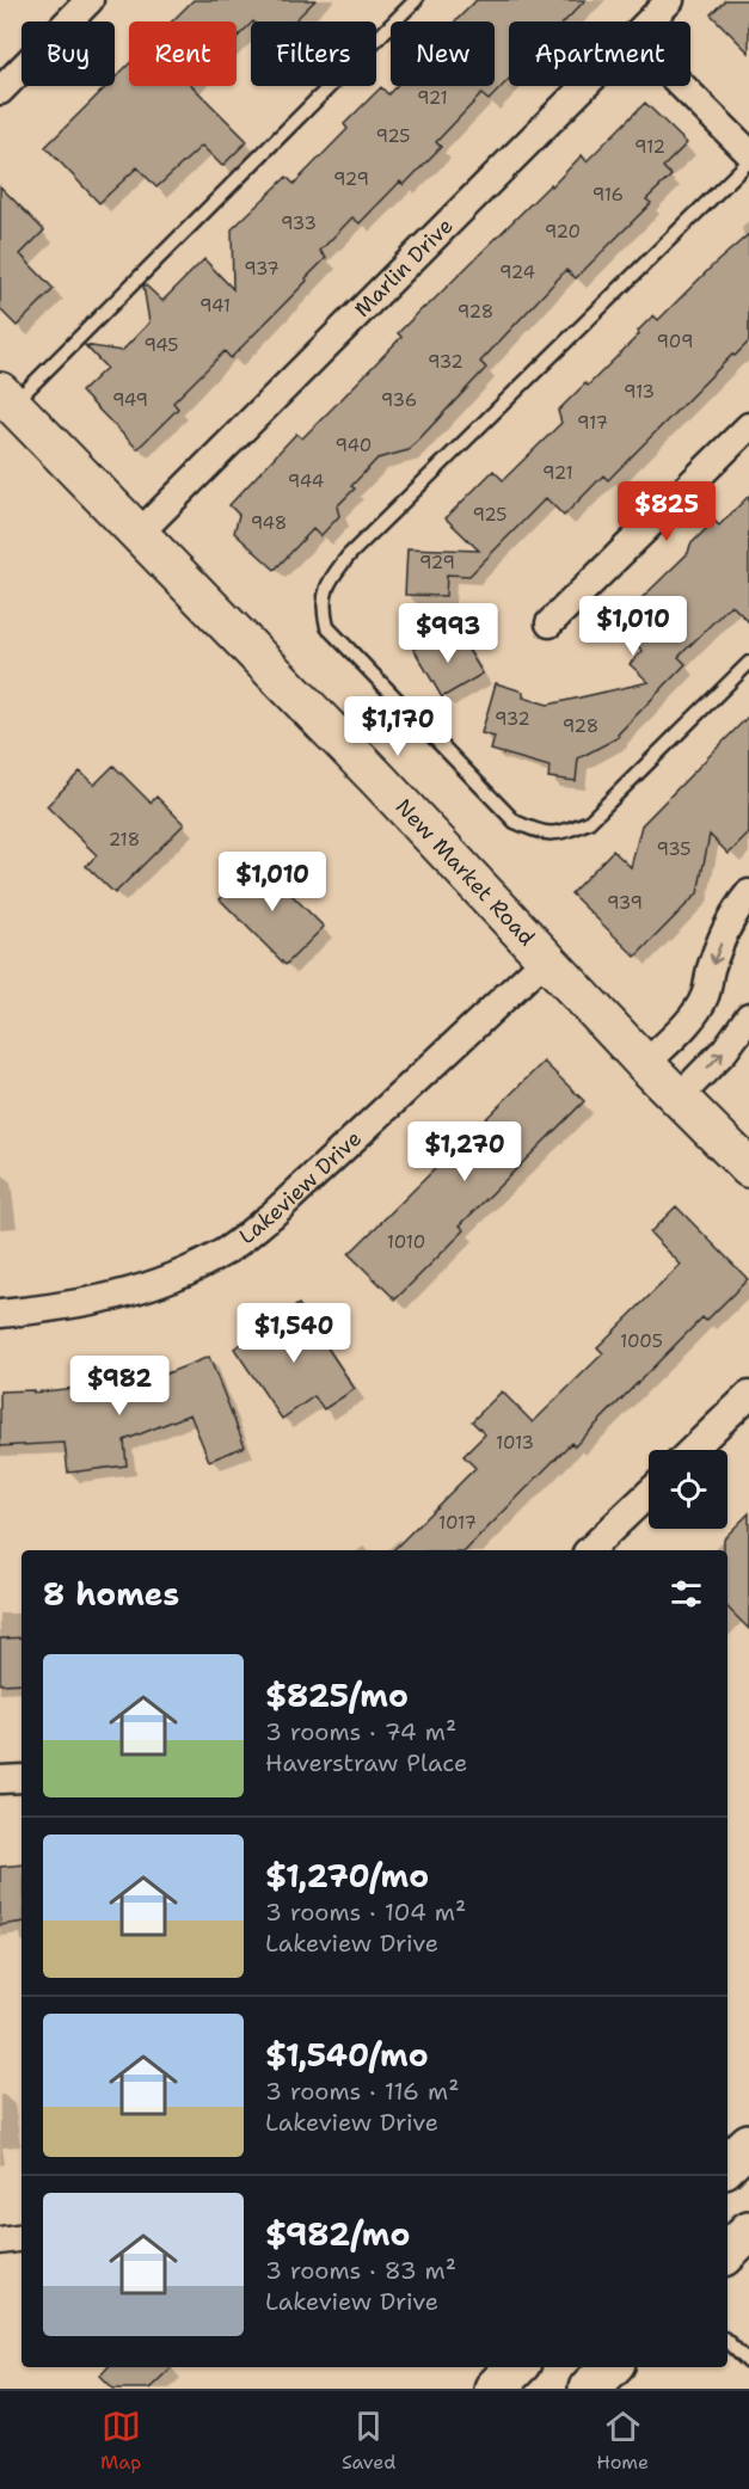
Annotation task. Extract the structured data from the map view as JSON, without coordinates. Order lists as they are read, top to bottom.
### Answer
{
  "streets": {
    "street": ["Marlin Drive", "New Market Road", "Lakeview Drive"]
  },
  "crossings": [
    ["Marlin Drive", "New Market Road"],
    ["New Market Road", "Lakeview Drive"]
  ],
  "house_numbers": [
    "921",
    "925",
    "912",
    "929",
    "916",
    "933",
    "920",
    "937",
    "924",
    "941",
    "928",
    "909",
    "945",
    "932",
    "913",
    "949",
    "936",
    "917",
    "940",
    "921",
    "944",
    "925",
    "948",
    "929",
    "932",
    "928",
    "218",
    "935",
    "939",
    "1010",
    "1005",
    "1013",
    "1017"
  ],
  "page": {
    "chip": [
      "Buy",
      "Rent",
      "Filters",
      "New",
      "Apartment"
    ],
    "price": [
      "$825",
      "$1,010",
      "$993",
      "$1,170",
      "$1,010",
      "$1,270",
      "$1,540",
      "$982"
    ],
    "heading": "8 homes",
    "list": [
      {
        "name": "$825/mo",
        "note": "3 rooms · 74 m² · Haverstraw Place"
      },
      {
        "name": "$1,270/mo",
        "note": "3 rooms · 104 m² · Lakeview Drive"
      },
      {
        "name": "$1,540/mo",
        "note": "3 rooms · 116 m² · Lakeview Drive"
      },
      {
        "name": "$982/mo",
        "note": "3 rooms · 83 m² · Lakeview Drive"
      }
    ],
    "tabs": ["Map", "Saved", "Home"]
  }
}
